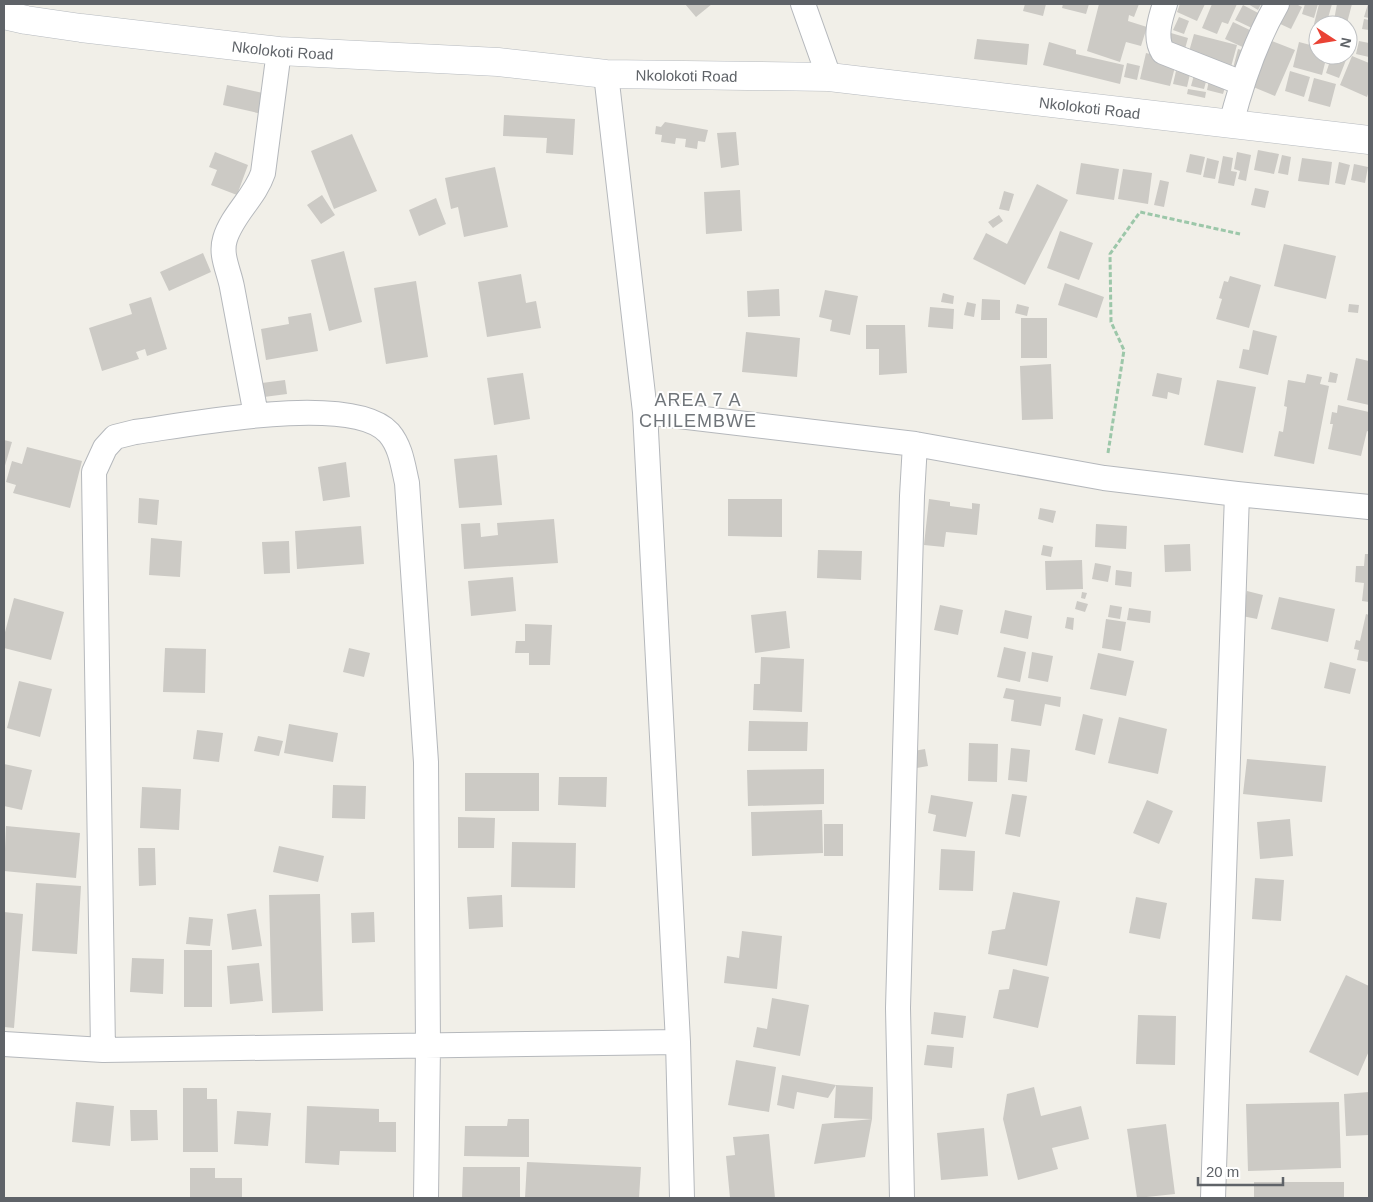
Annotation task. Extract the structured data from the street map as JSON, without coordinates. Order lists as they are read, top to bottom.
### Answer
{
  "streets": {
    "main road": ["Nkolokoti Road"]
  },
  "districts": ["AREA 7 A CHILEMBWE"],
  "scale_bar": "20 m",
  "north": "right"
}
